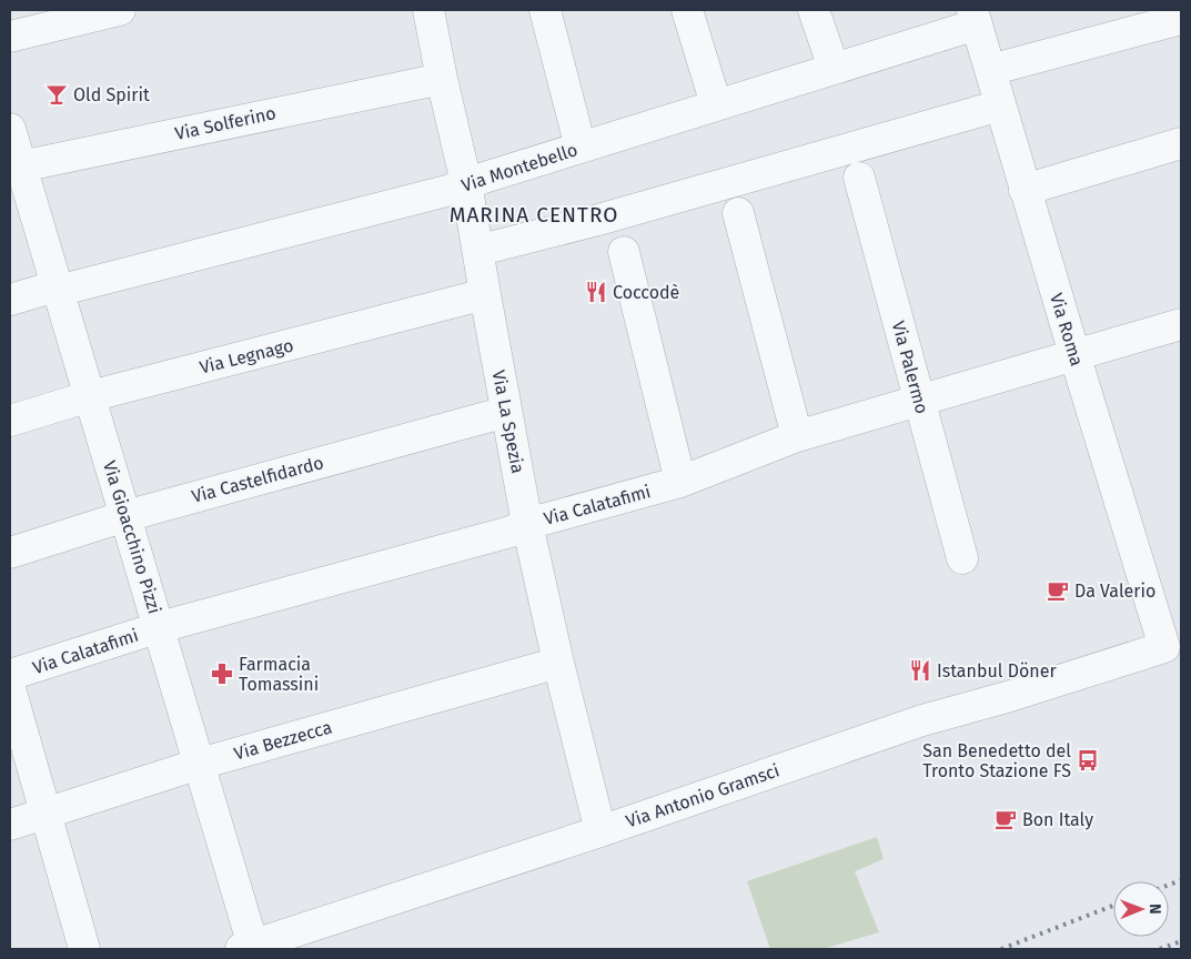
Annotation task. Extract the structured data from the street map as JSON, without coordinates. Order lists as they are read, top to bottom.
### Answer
{
  "streets": {
    "street": [
      "Via Solferino",
      "Via Montebello",
      "Via Roma",
      "Via Legnago",
      "Via Palermo",
      "Via La Spezia",
      "Via Castelfidardo",
      "Via Calatafimi",
      "Via Gioacchino Pizzi",
      "Via Bezzecca",
      "Via Antonio Gramsci"
    ]
  },
  "crossings": [
    ["Via Solferino", "Via La Spezia"],
    ["Via Solferino", "Via Gioacchino Pizzi"],
    ["Via Montebello", "Via Roma"],
    ["Via Montebello", "Via La Spezia"],
    ["Via Montebello", "Via Gioacchino Pizzi"],
    ["Via Roma", "Via Calatafimi"],
    ["Via Roma", "Via Antonio Gramsci"],
    ["Via Legnago", "Via La Spezia"],
    ["Via Legnago", "Via Gioacchino Pizzi"],
    ["Via Palermo", "Via Calatafimi"],
    ["Via La Spezia", "Via Castelfidardo"],
    ["Via La Spezia", "Via Calatafimi"],
    ["Via La Spezia", "Via Bezzecca"],
    ["Via La Spezia", "Via Antonio Gramsci"],
    ["Via Castelfidardo", "Via Gioacchino Pizzi"],
    ["Via Calatafimi", "Via Gioacchino Pizzi"],
    ["Via Gioacchino Pizzi", "Via Bezzecca"],
    ["Via Gioacchino Pizzi", "Via Antonio Gramsci"]
  ],
  "districts": ["MARINA CENTRO"],
  "places": {
    "bar": ["Old Spirit"],
    "restaurant": ["Coccodè", "Istanbul Döner"],
    "cafe": ["Da Valerio", "Bon Italy"],
    "pharmacy": ["Farmacia Tomassini"],
    "bus stop": ["San Benedetto del Tronto Stazione FS"]
  },
  "north": "right"
}
